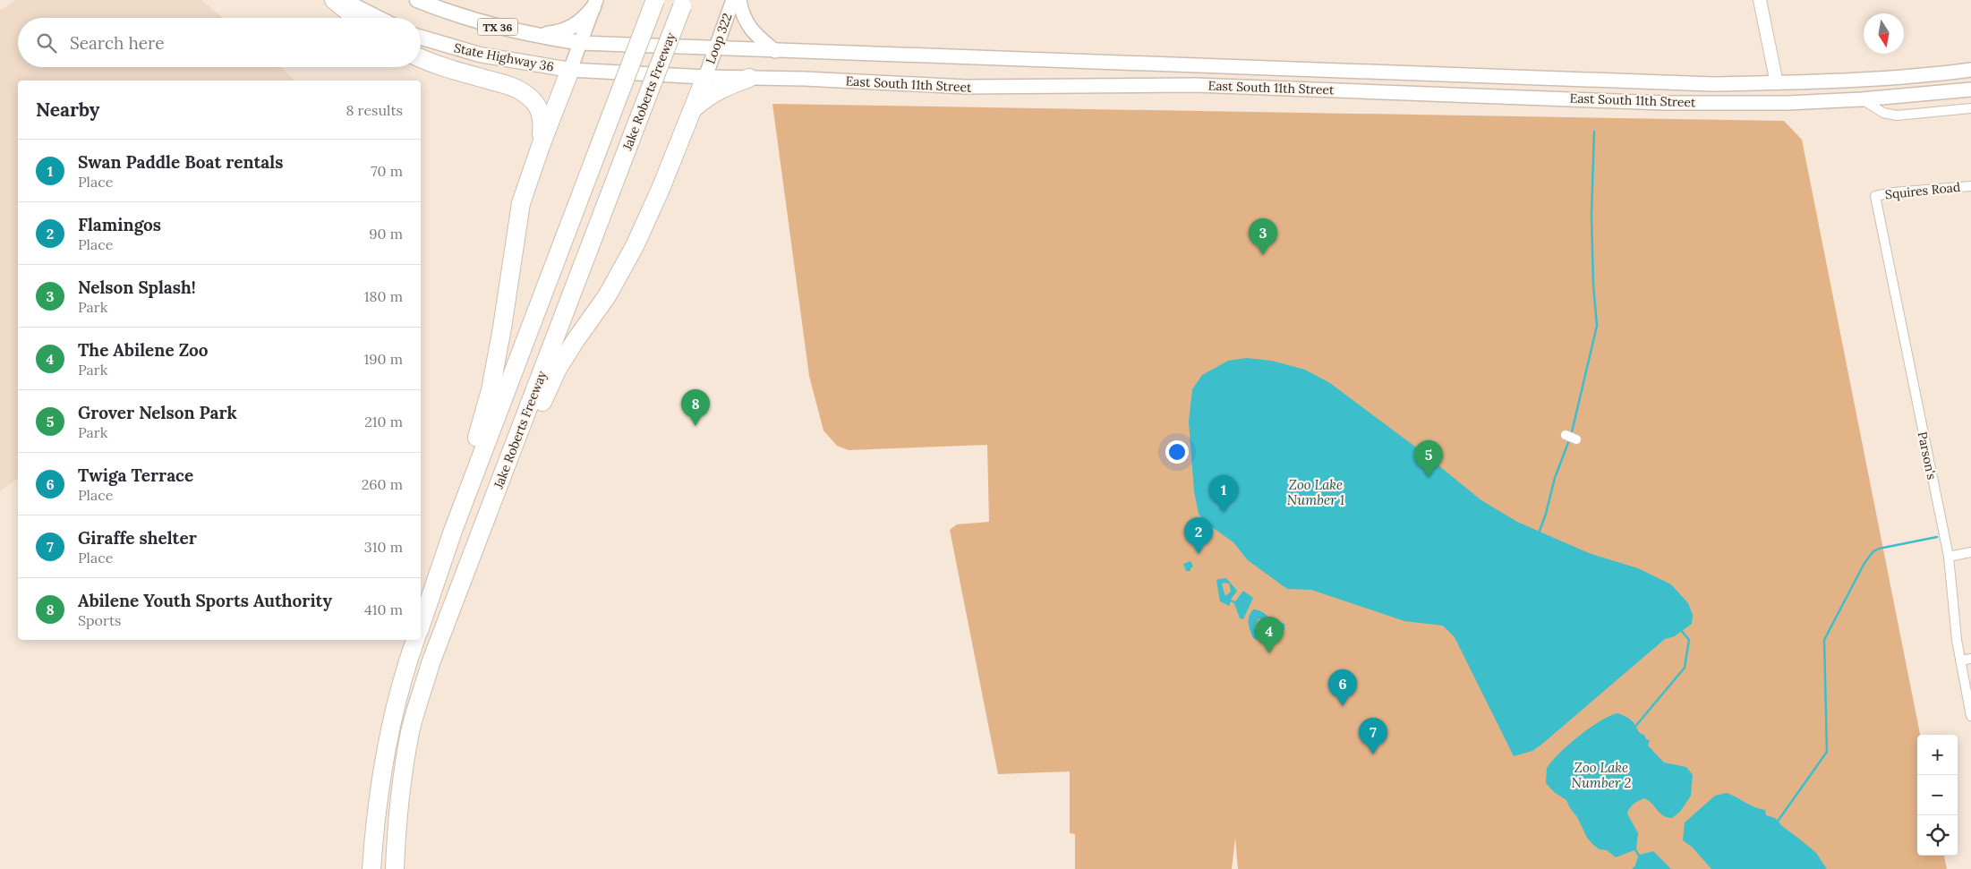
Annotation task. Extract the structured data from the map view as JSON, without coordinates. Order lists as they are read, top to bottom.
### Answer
{
  "streets": {
    "highway": ["Jake Roberts Freeway"],
    "main road": [
      "TX 36",
      "Loop 322",
      "State Highway 36",
      "East South 11th Street"
    ],
    "street": ["Squires Road", "Parson's"]
  },
  "crossings": [
    ["TX 36", "East South 11th Street"],
    ["Loop 322", "East South 11th Street"],
    ["State Highway 36", "East South 11th Street"],
    ["Squires Road", "Parson's"]
  ],
  "water": ["Zoo Lake Number 1", "Zoo Lake Number 2"],
  "north": "bottom",
  "page": {
    "search": "Search here",
    "heading": ["Nearby", "8 results"],
    "list": [
      {
        "mark": "1",
        "name": "Swan Paddle Boat rentals",
        "note": "Place",
        "value": "70 m"
      },
      {
        "mark": "2",
        "name": "Flamingos",
        "note": "Place",
        "value": "90 m"
      },
      {
        "mark": "3",
        "name": "Nelson Splash!",
        "note": "Park",
        "value": "180 m"
      },
      {
        "mark": "4",
        "name": "The Abilene Zoo",
        "note": "Park",
        "value": "190 m"
      },
      {
        "mark": "5",
        "name": "Grover Nelson Park",
        "note": "Park",
        "value": "210 m"
      },
      {
        "mark": "6",
        "name": "Twiga Terrace",
        "note": "Place",
        "value": "260 m"
      },
      {
        "mark": "7",
        "name": "Giraffe shelter",
        "note": "Place",
        "value": "310 m"
      },
      {
        "mark": "8",
        "name": "Abilene Youth Sports Authority",
        "note": "Sports",
        "value": "410 m"
      }
    ],
    "pins": [
      "3",
      "8",
      "5",
      "1",
      "2",
      "4",
      "6",
      "7"
    ],
    "map_buttons": ["+", "−"]
  }
}
